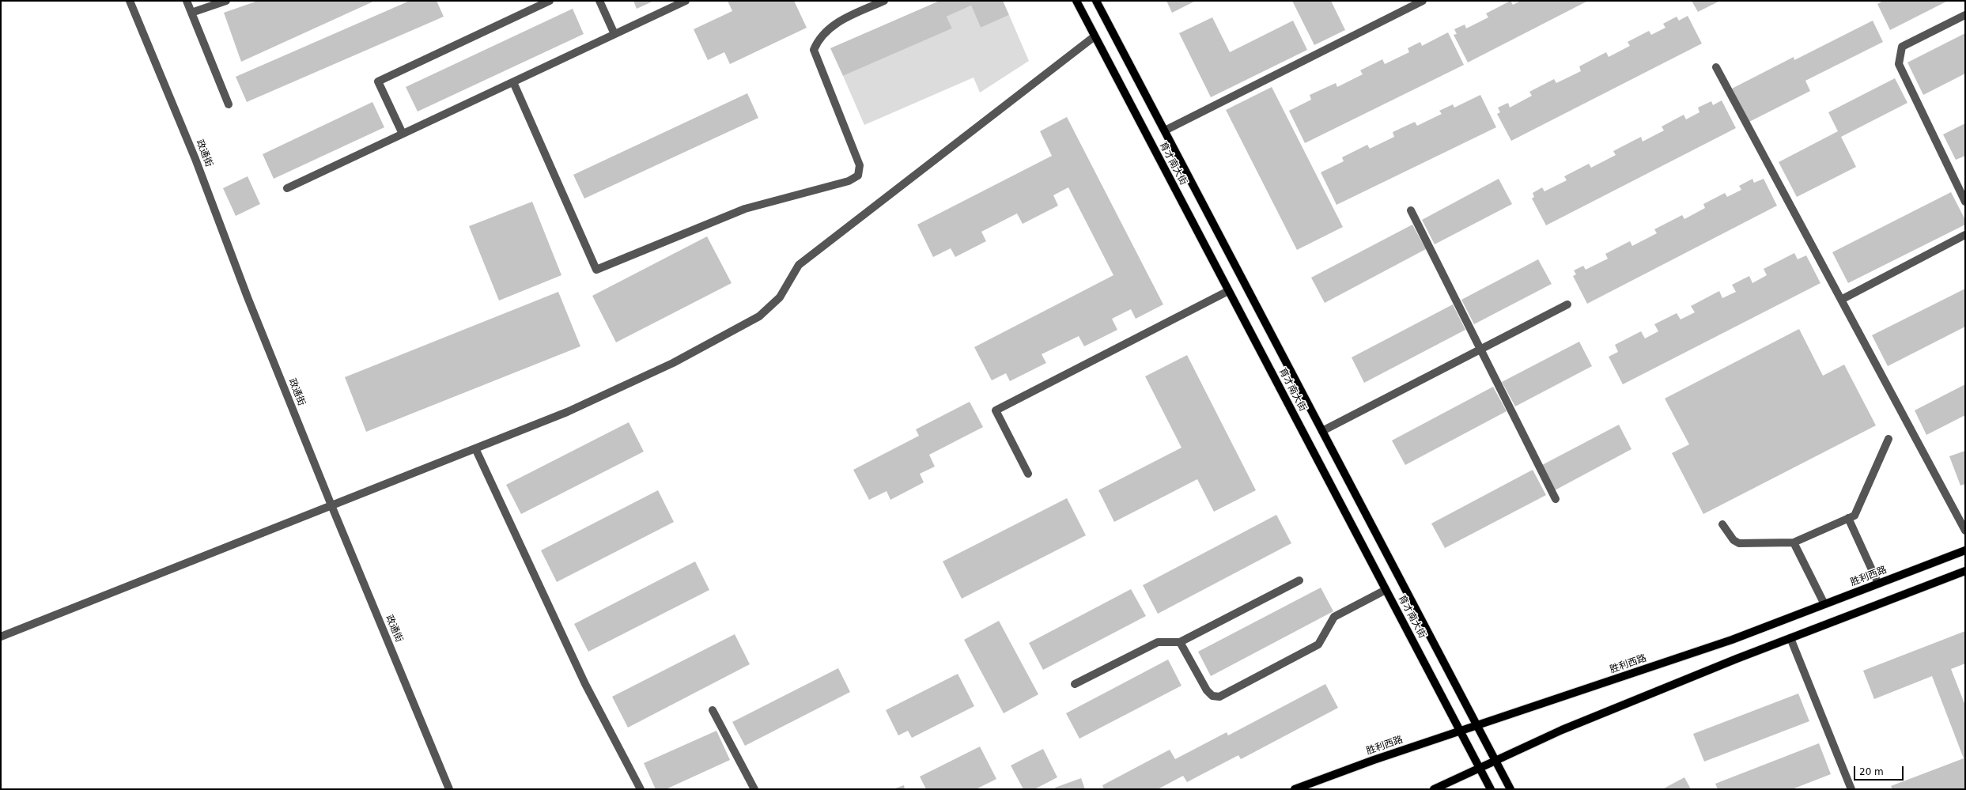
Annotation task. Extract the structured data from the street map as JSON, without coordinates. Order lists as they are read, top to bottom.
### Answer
{
  "streets": {
    "main road": ["育才南大街", "胜利西路"],
    "street": ["政通街"]
  },
  "crossings": [
    ["育才南大街", "胜利西路"]
  ],
  "scale_bar": "20 m"
}
